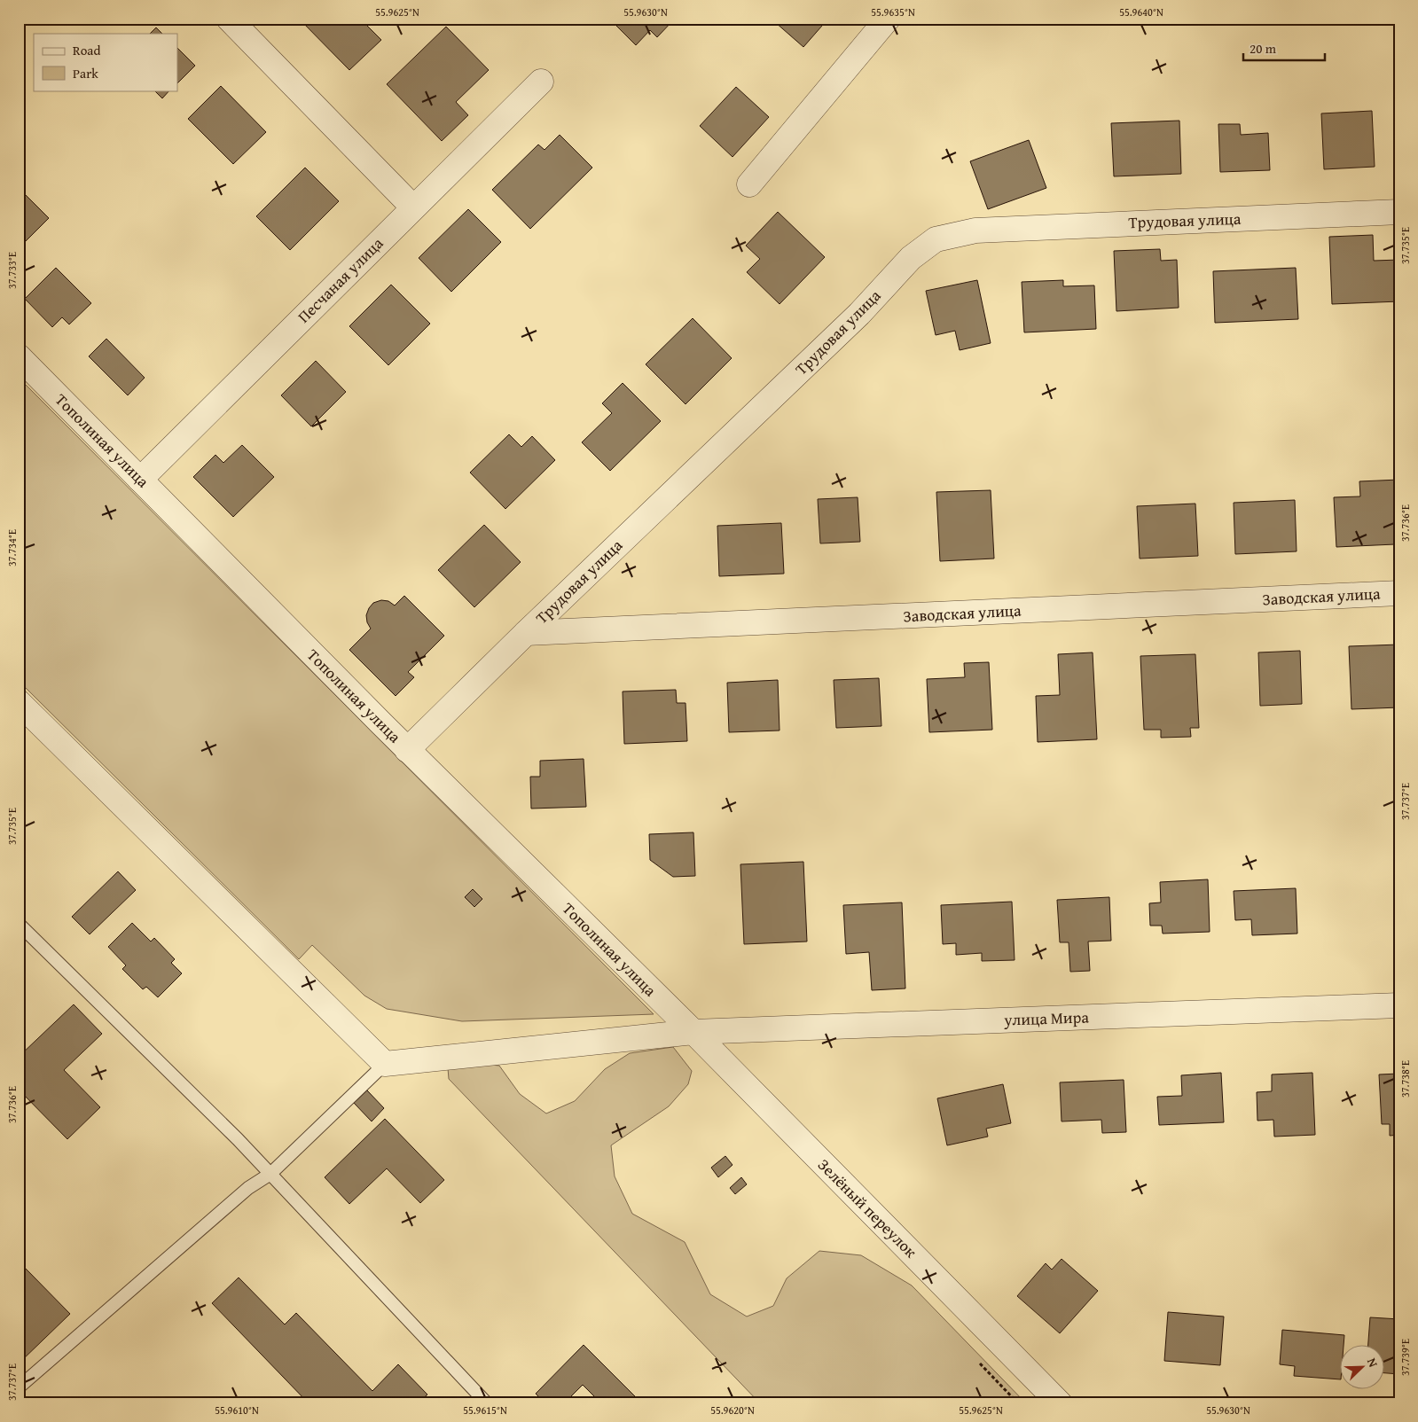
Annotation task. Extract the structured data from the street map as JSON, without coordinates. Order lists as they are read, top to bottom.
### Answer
{
  "streets": {
    "street": [
      "Трудовая улица",
      "Песчаная улица",
      "Тополиная улица",
      "Заводская улица",
      "улица Мира",
      "Зелёный переулок"
    ]
  },
  "crossings": [
    ["Трудовая улица", "Тополиная улица"],
    ["Трудовая улица", "Заводская улица"],
    ["Песчаная улица", "Тополиная улица"],
    ["Тополиная улица", "улица Мира"],
    ["Тополиная улица", "Зелёный переулок"],
    ["улица Мира", "Зелёный переулок"]
  ],
  "legend": ["Road", "Park"],
  "scale_bar": "20 m",
  "north": "top right",
  "coordinates": [
    "55.9625°N",
    "55.9630°N",
    "55.9635°N",
    "55.9640°N",
    "37.735°E",
    "37.733°E",
    "37.736°E",
    "37.734°E",
    "37.737°E",
    "37.738°E",
    "37.739°E",
    "55.9610°N",
    "55.9615°N",
    "55.9620°N"
  ]
}
